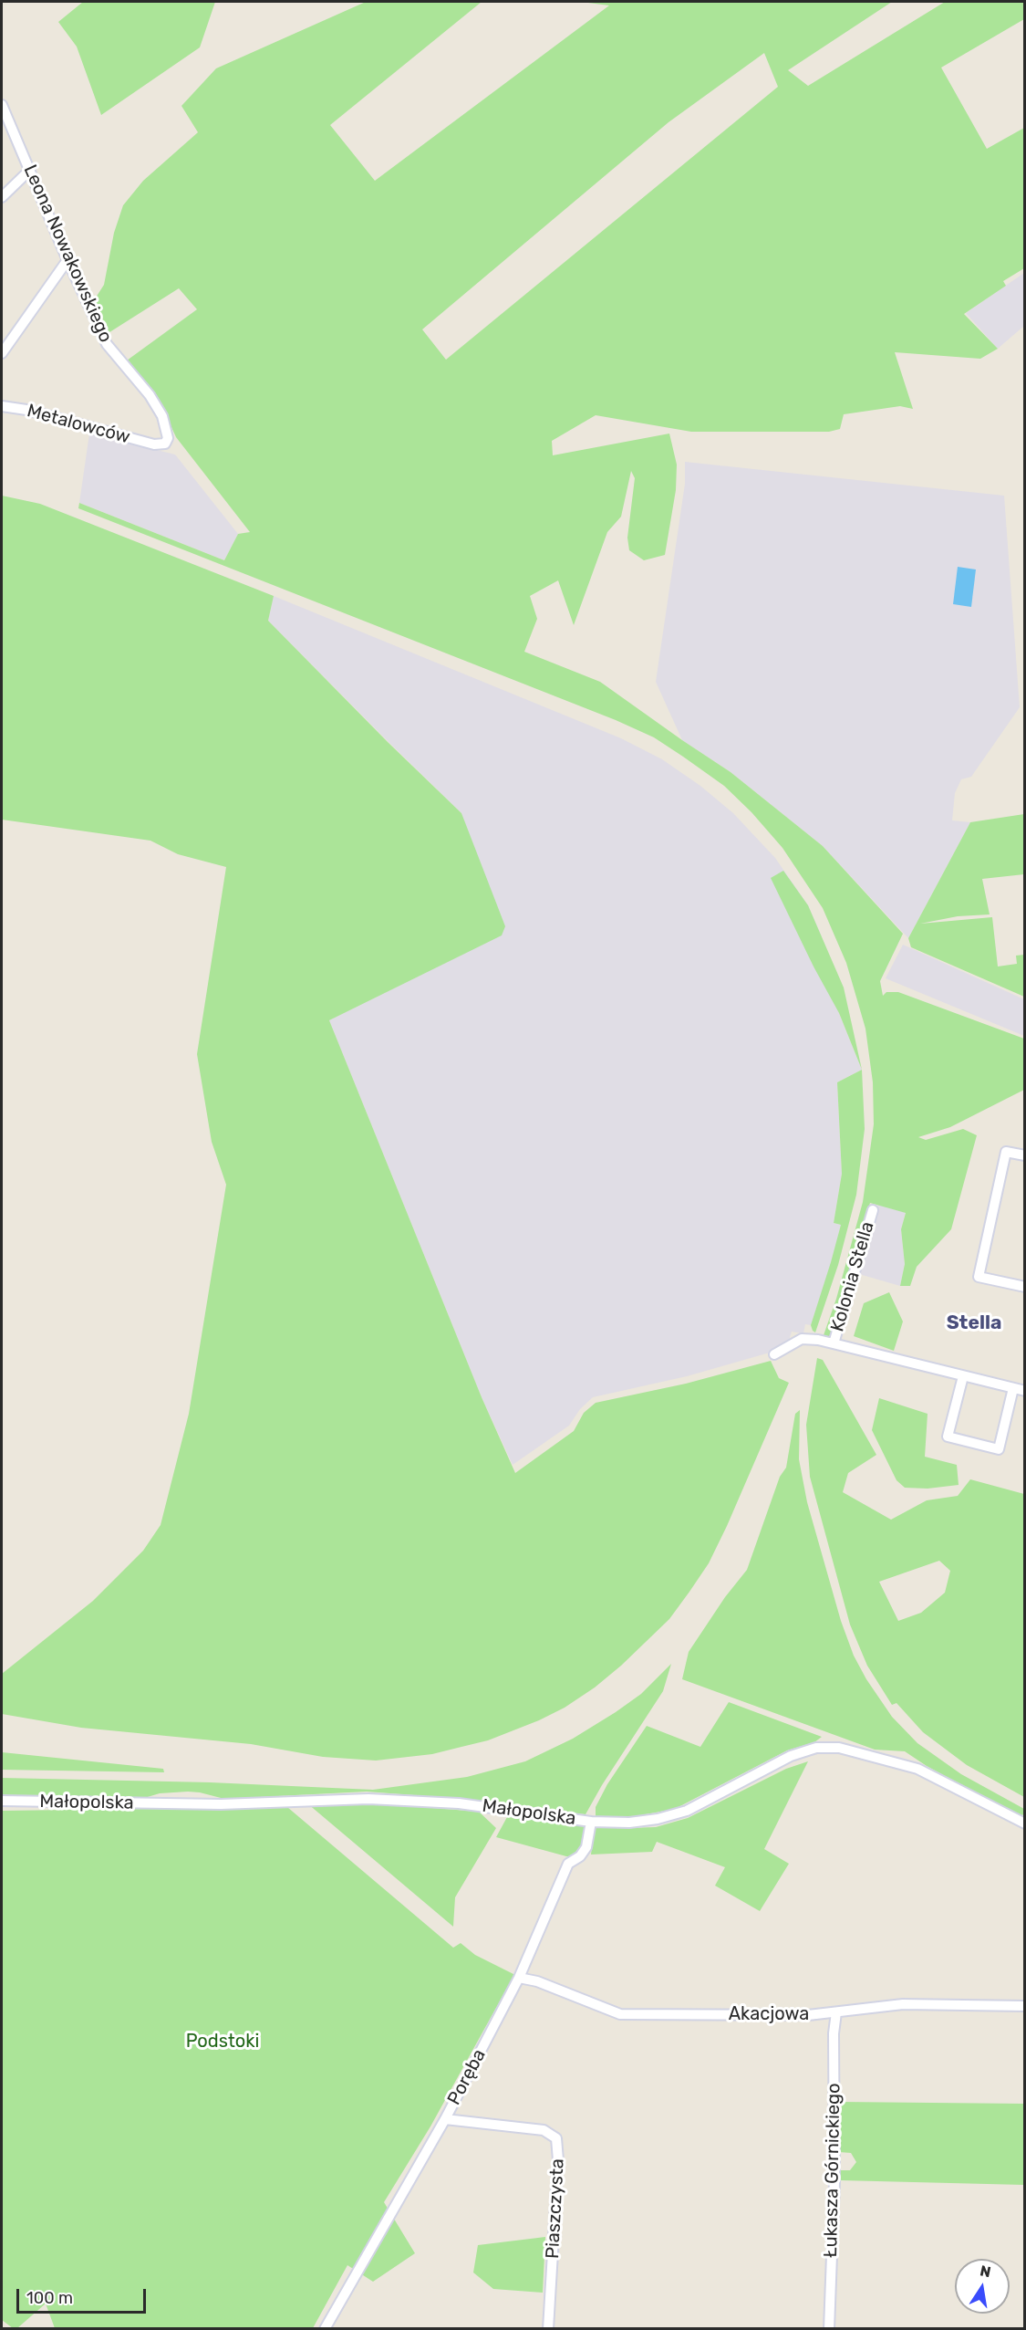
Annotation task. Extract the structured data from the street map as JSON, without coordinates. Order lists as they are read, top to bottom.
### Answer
{
  "streets": {
    "street": [
      "Leona Nowakowskiego",
      "Metalowców",
      "Kolonia Stella",
      "Małopolska",
      "Akacjowa",
      "Poręba",
      "Łukasza Górnickiego",
      "Piaszczysta"
    ]
  },
  "crossings": [
    ["Leona Nowakowskiego", "Metalowców"],
    ["Małopolska", "Poręba"],
    ["Akacjowa", "Poręba"],
    ["Akacjowa", "Łukasza Górnickiego"],
    ["Poręba", "Piaszczysta"]
  ],
  "districts": ["Stella"],
  "parks": ["Podstoki"],
  "scale_bar": "100 m",
  "north": "top"
}
